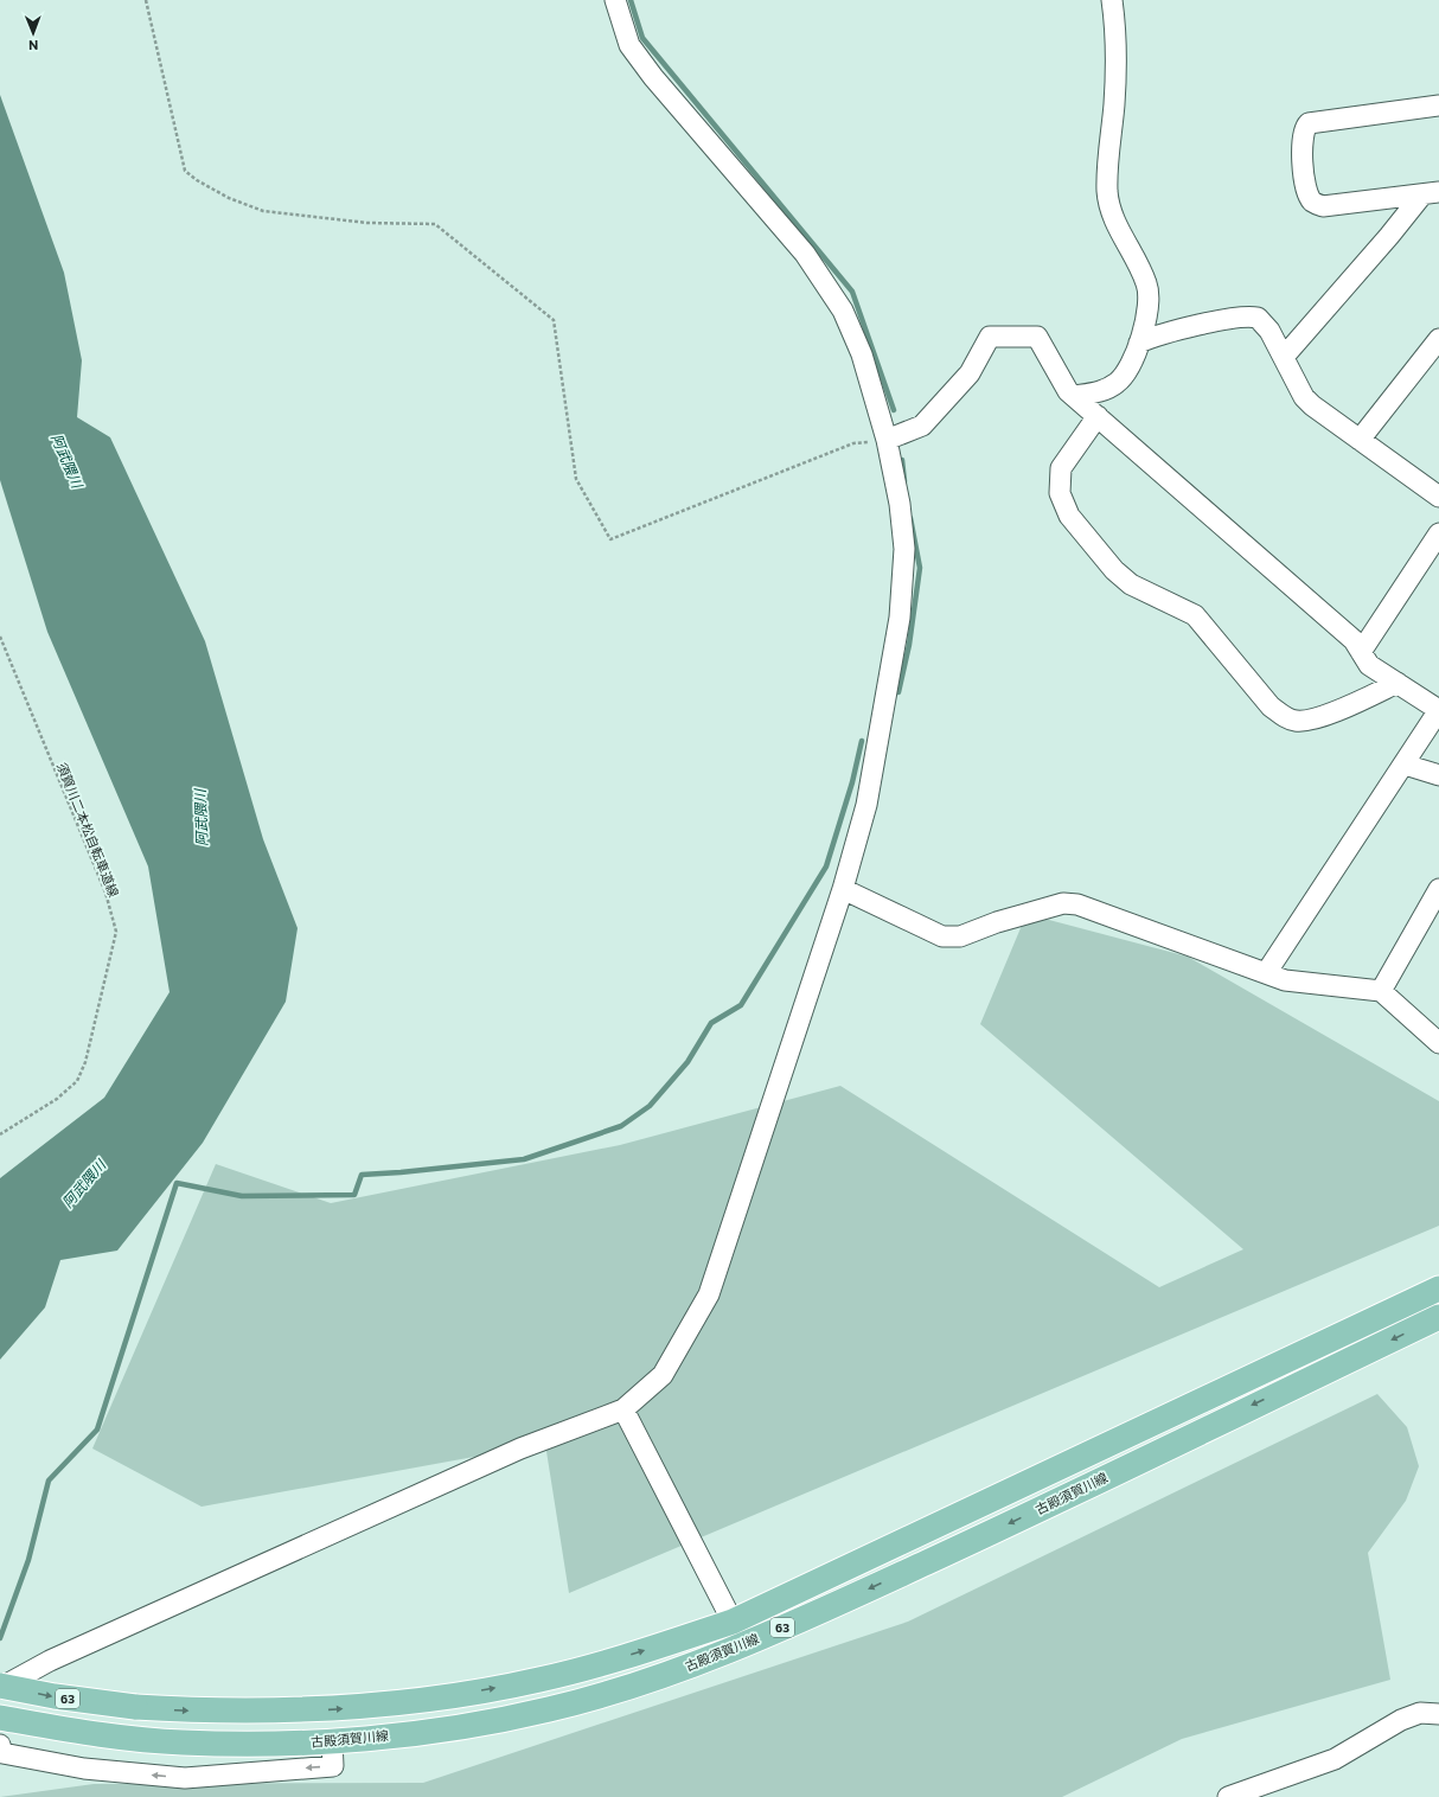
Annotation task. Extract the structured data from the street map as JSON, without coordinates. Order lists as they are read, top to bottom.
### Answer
{
  "streets": {
    "main road": ["古殿須賀川線", "63"],
    "path": ["須賀川二本松自転車道線"]
  },
  "water": ["阿武隈川"],
  "north": "bottom"
}
